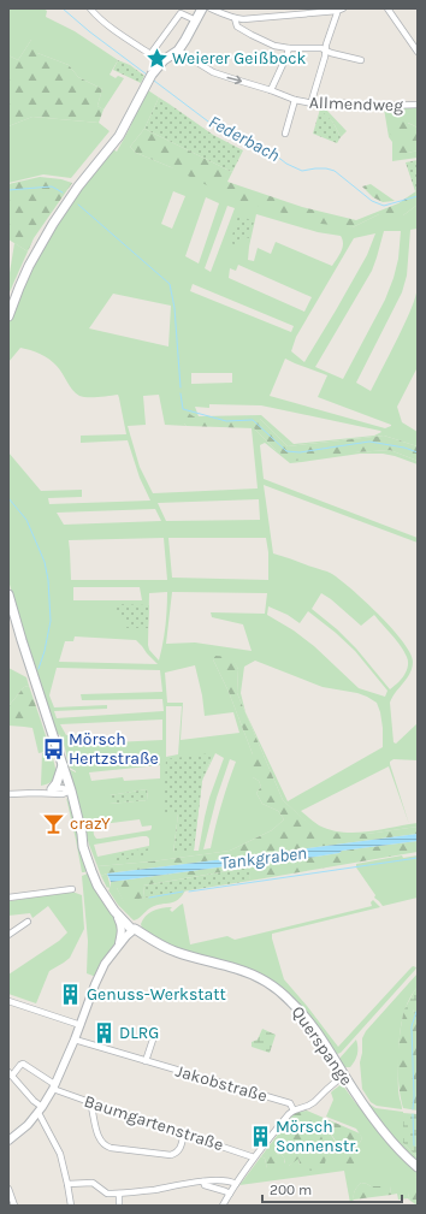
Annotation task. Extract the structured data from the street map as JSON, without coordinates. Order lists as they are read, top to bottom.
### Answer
{
  "streets": {
    "main road": ["Querspange"],
    "street": ["Allmendweg", "Jakobstraße", "Baumgartenstraße"]
  },
  "water": ["Federbach", "Tankgraben"],
  "places": {
    "place": ["Weierer Geißbock"],
    "bus stop": ["Mörsch Hertzstraße"],
    "bar": ["crazY"],
    "building": ["Genuss-Werkstatt", "DLRG", "Mörsch Sonnenstr."]
  },
  "scale_bar": "200 m"
}
